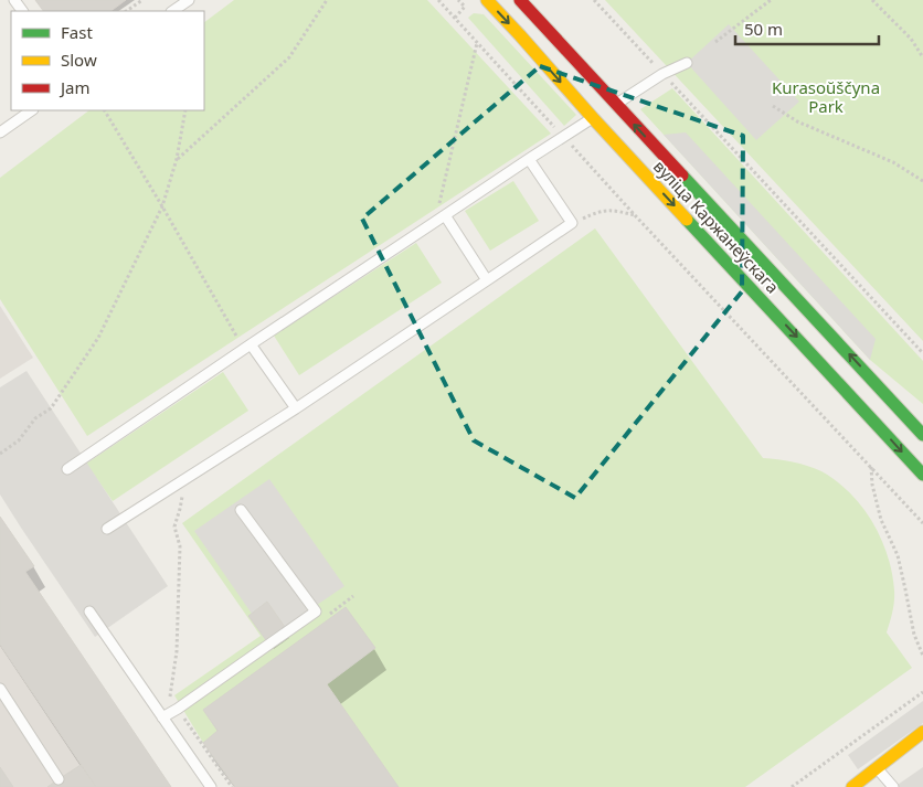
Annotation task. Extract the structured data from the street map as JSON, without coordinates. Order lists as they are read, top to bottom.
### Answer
{
  "streets": {
    "main road": ["вуліца Каржанеўскага"]
  },
  "parks": ["Kurasoŭščyna Park"],
  "legend": ["Fast", "Slow", "Jam"],
  "scale_bar": "50 m"
}
